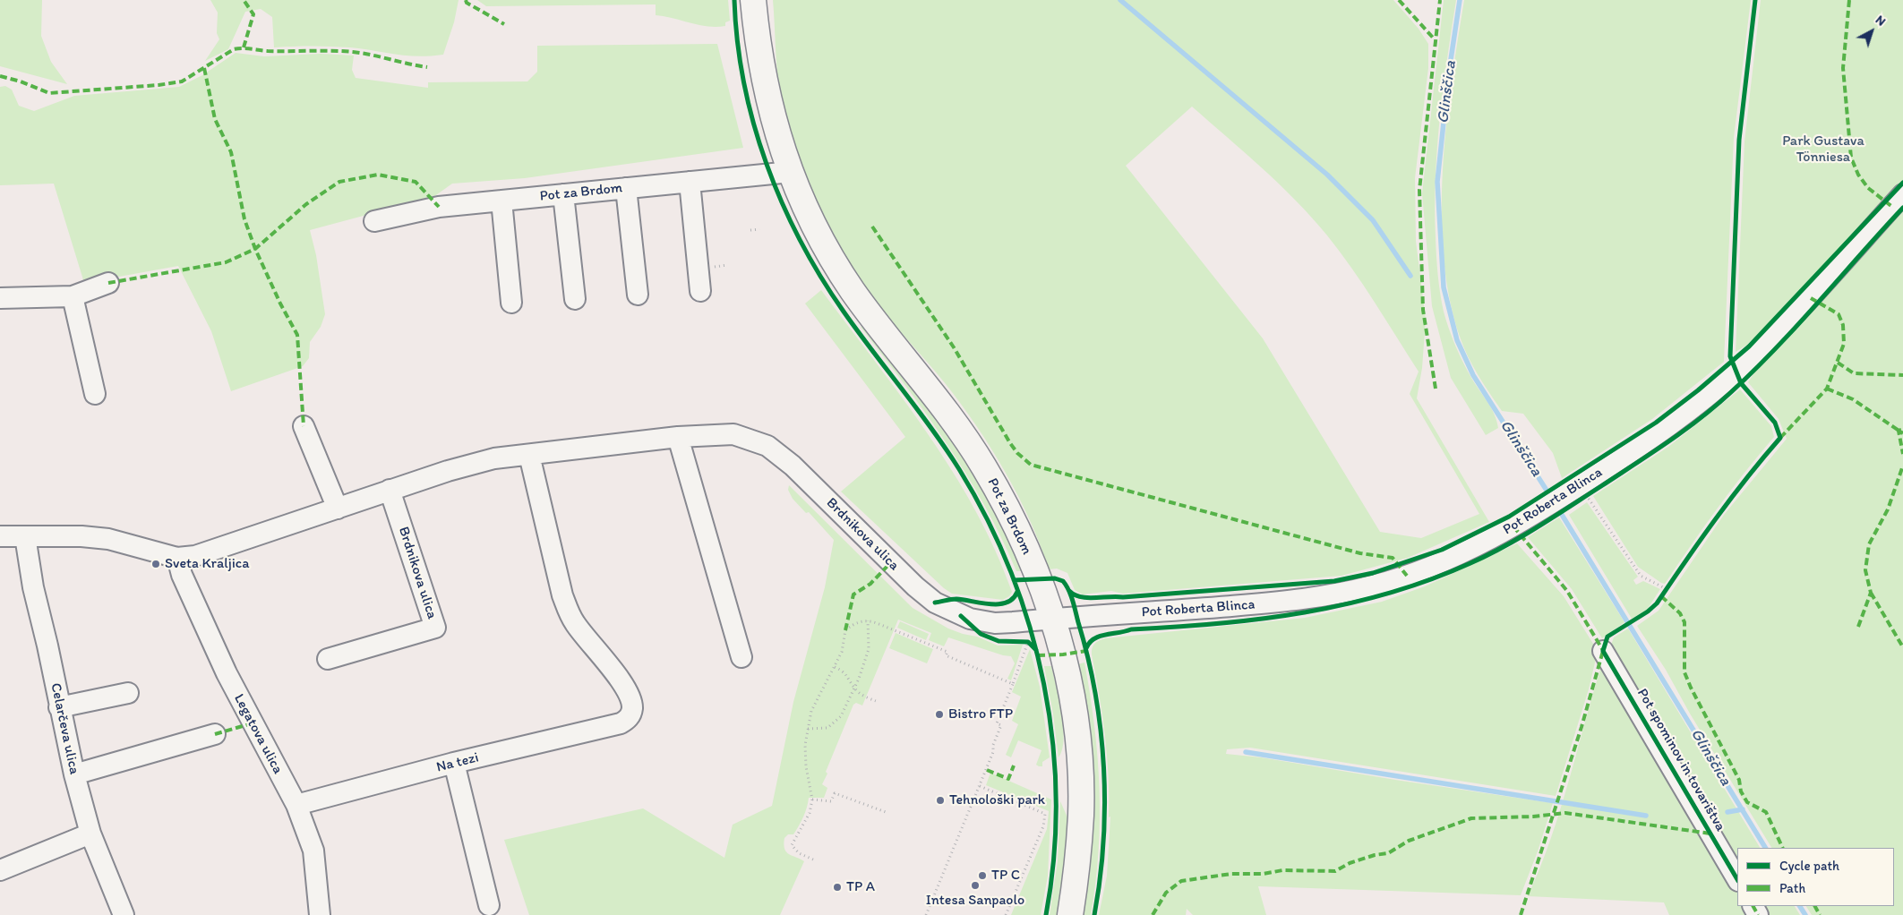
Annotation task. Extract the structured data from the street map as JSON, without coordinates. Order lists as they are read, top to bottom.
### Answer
{
  "streets": {
    "main road": ["Pot za Brdom"],
    "street": [
      "Pot Roberta Blinca",
      "Brdnikova ulica",
      "Celarčeva ulica",
      "Legatova ulica",
      "Pot spominov in tovarištva",
      "Na tezi"
    ]
  },
  "crossings": [
    ["Pot za Brdom", "Pot Roberta Blinca"],
    ["Pot za Brdom", "Brdnikova ulica"],
    ["Pot Roberta Blinca", "Brdnikova ulica"],
    ["Brdnikova ulica", "Celarčeva ulica"],
    ["Brdnikova ulica", "Legatova ulica"],
    ["Brdnikova ulica", "Na tezi"],
    ["Legatova ulica", "Na tezi"]
  ],
  "water": ["Glinščica"],
  "parks": ["Park Gustava Tönniesa"],
  "places": [
    "Sveta Kraljica",
    "Bistro FTP",
    "Tehnološki park",
    "TP C",
    "Intesa Sanpaolo",
    "TP A"
  ],
  "legend": ["Cycle path", "Path"],
  "north": "top right"
}
